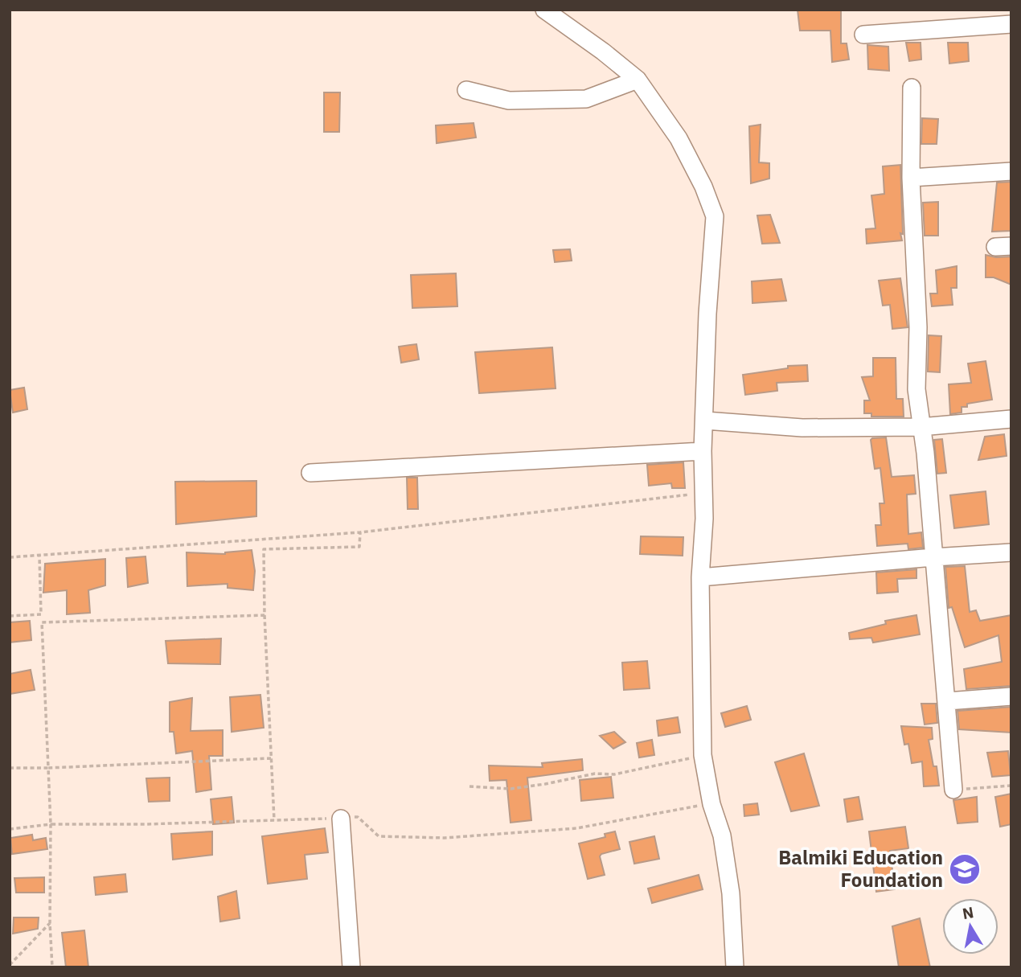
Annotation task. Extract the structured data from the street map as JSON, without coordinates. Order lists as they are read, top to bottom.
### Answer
{
  "places": {
    "school or university": ["Balmiki Education Foundation"]
  },
  "north": "top"
}
